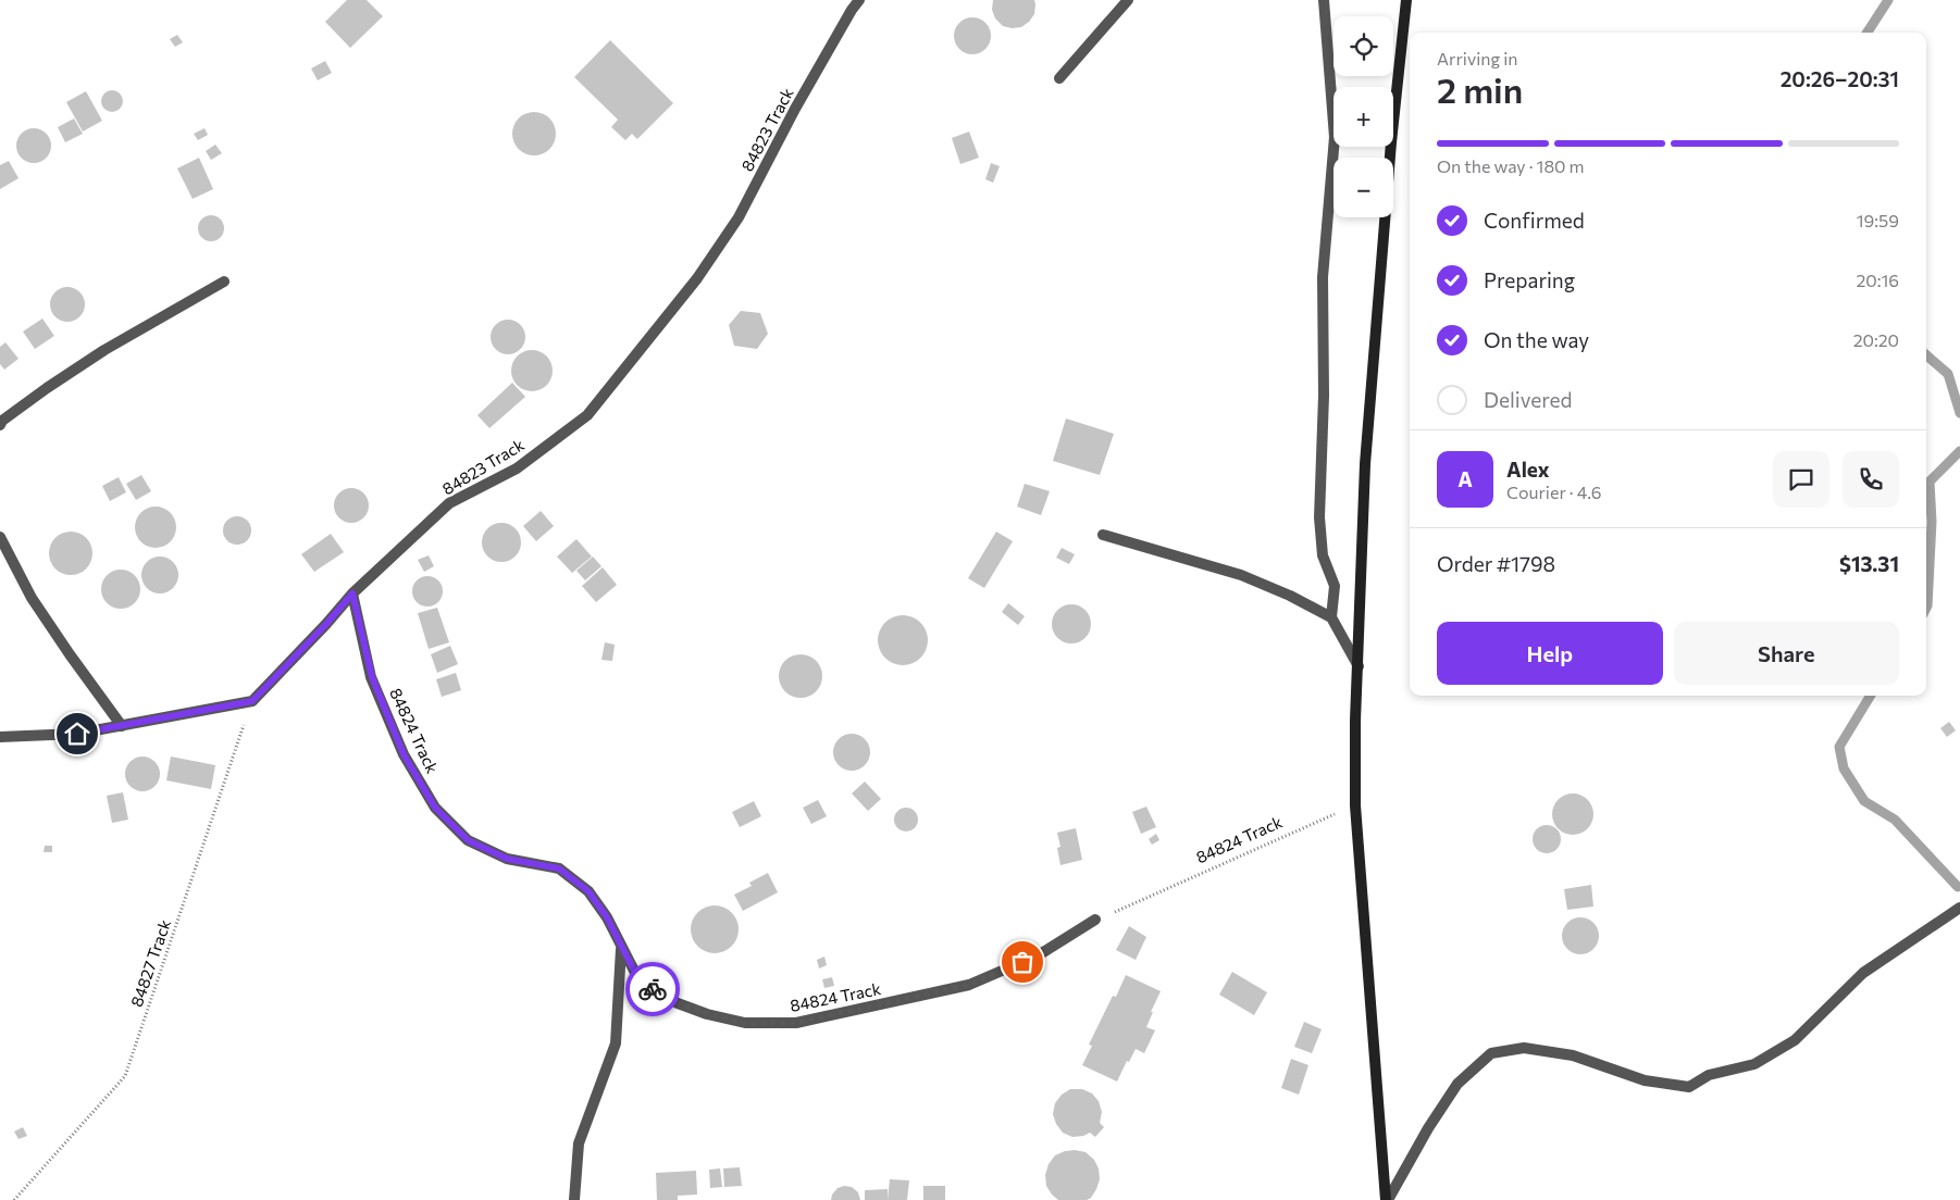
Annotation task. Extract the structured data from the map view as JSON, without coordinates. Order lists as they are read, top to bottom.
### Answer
{
  "streets": {
    "street": ["84823 Track", "84824 Track"],
    "path": ["84827 Track"]
  },
  "crossings": [
    ["84823 Track", "84824 Track"],
    ["84823 Track", "84827 Track"]
  ],
  "page": {
    "map_buttons": ["+", "−"],
    "heading": ["2 min", "Arriving in", "20:26–20:31"],
    "panel": [
      "Alex",
      "Courier · 4.6",
      "Order #1798",
      "$13.31"
    ],
    "bar": "On the way · 180 m",
    "list": [
      ["Confirmed", "19:59"],
      ["Preparing", "20:16"],
      ["On the way", "20:20"],
      "Delivered"
    ],
    "round": "A",
    "buttons": ["Help", "Share"]
  }
}
